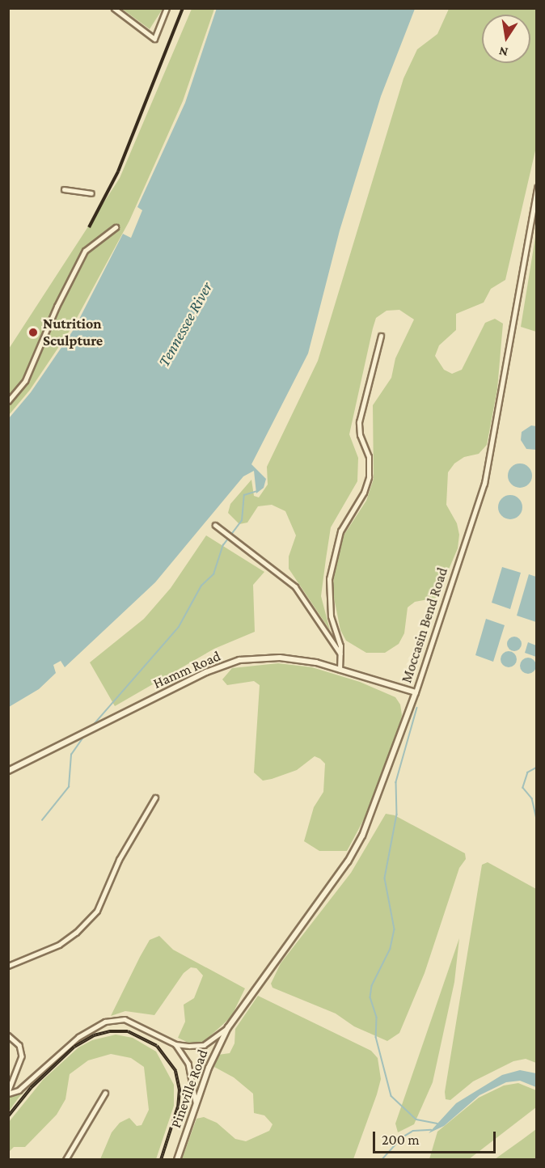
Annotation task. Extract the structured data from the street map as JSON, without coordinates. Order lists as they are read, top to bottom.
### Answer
{
  "streets": {
    "main road": ["Moccasin Bend Road", "Hamm Road", "Pineville Road"]
  },
  "crossings": [
    ["Moccasin Bend Road", "Hamm Road"],
    ["Moccasin Bend Road", "Pineville Road"]
  ],
  "water": ["Tennessee River"],
  "places": ["Nutrition Sculpture"],
  "scale_bar": "200 m",
  "north": "bottom"
}
